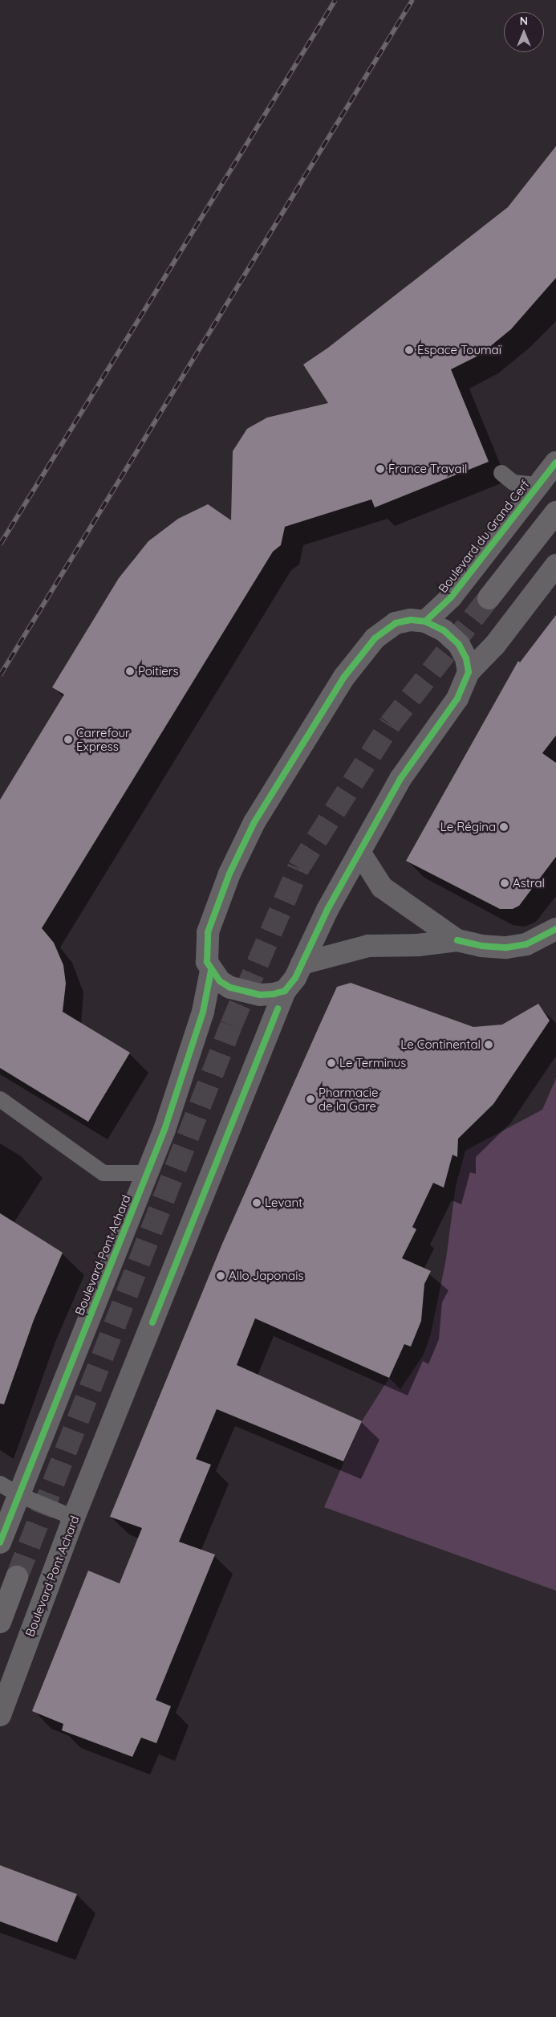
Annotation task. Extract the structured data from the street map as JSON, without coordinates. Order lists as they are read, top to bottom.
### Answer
{
  "streets": {
    "street": ["Boulevard du Grand Cerf", "Boulevard Pont Achard"]
  },
  "places": [
    "Espace Toumaï",
    "France Travail",
    "Poitiers",
    "Carrefour Express",
    "Le Régina",
    "Astral",
    "Le Continental",
    "Le Terminus",
    "Pharmacie de la Gare",
    "Levant",
    "Allo Japonais"
  ],
  "north": "top"
}
